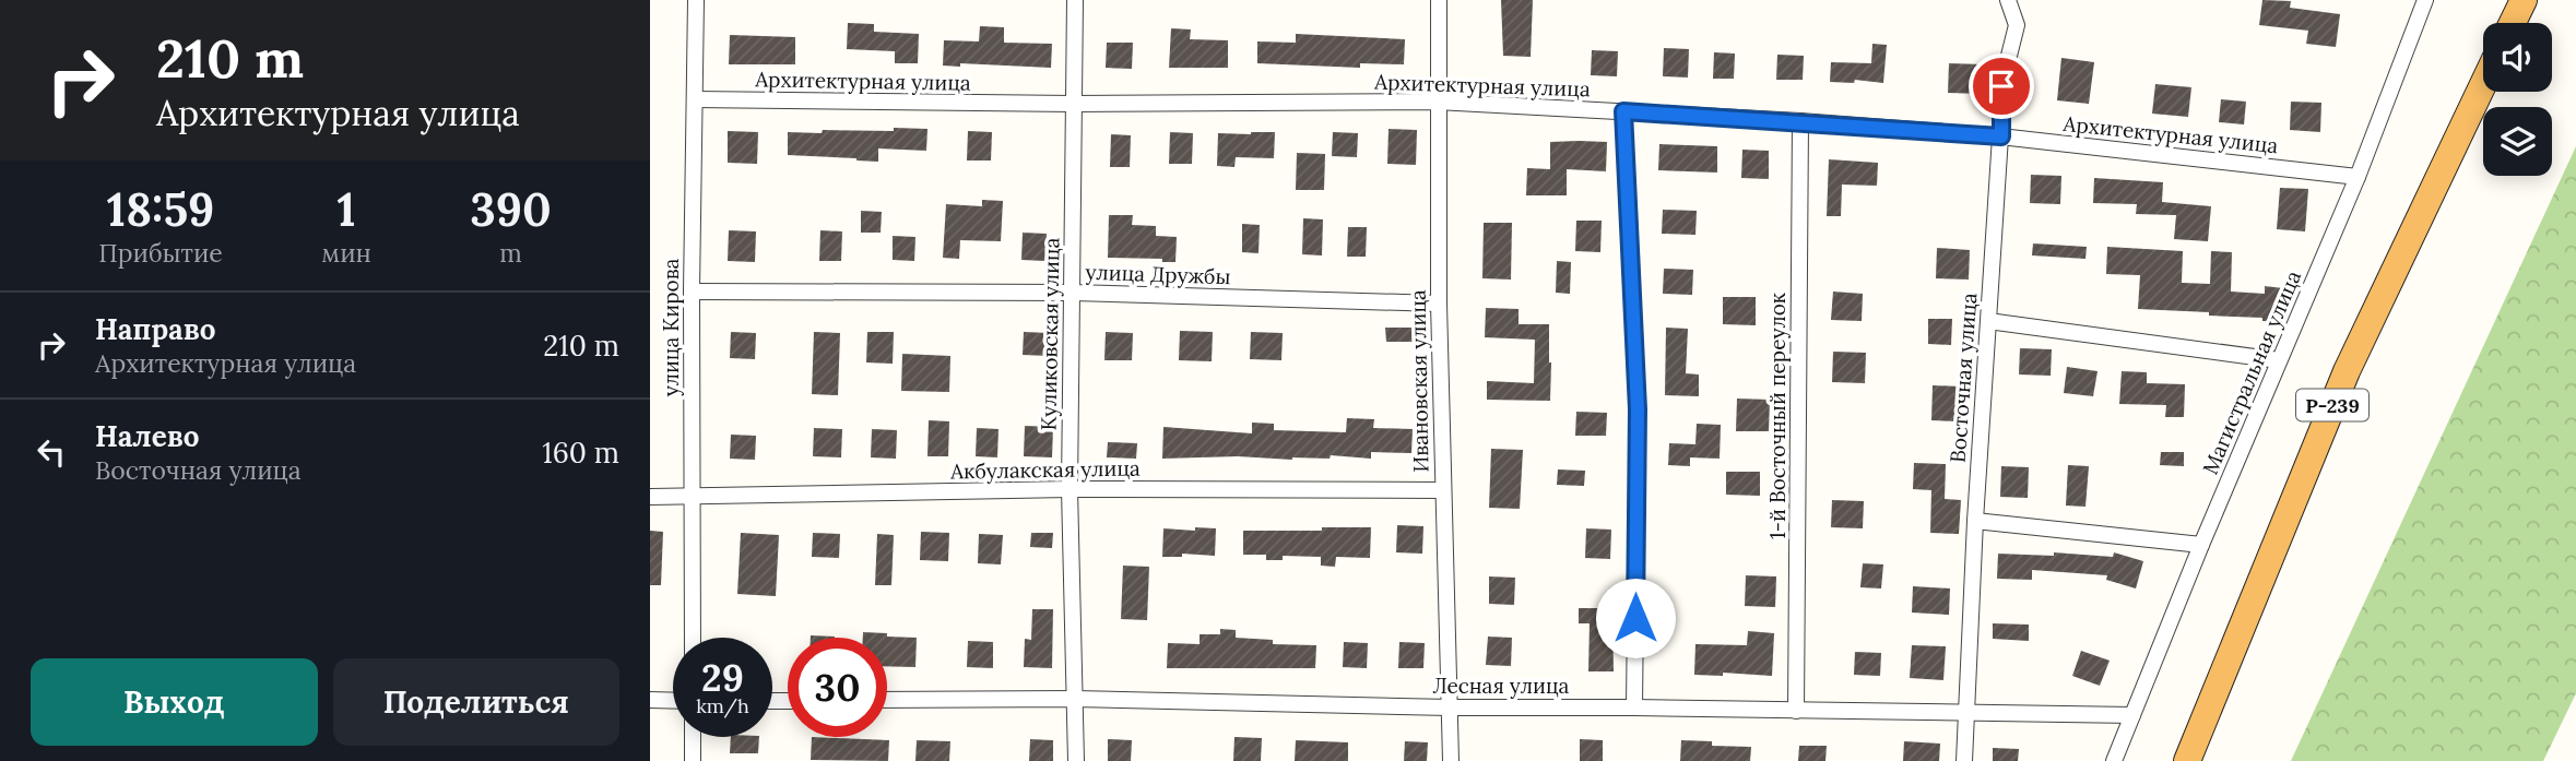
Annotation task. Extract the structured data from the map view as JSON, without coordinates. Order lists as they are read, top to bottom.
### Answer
{
  "streets": {
    "highway": ["Р-239"],
    "street": [
      "Архитектурная улица",
      "улица Дружбы",
      "улица Кирова",
      "Куликовская улица",
      "Магистральная улица",
      "Восточная улица",
      "Ивановская улица",
      "1-й Восточный переулок",
      "Акбулакская улица",
      "Лесная улица"
    ]
  },
  "crossings": [
    ["Архитектурная улица", "улица Кирова"],
    ["Архитектурная улица", "Куликовская улица"],
    ["Архитектурная улица", "Магистральная улица"],
    ["Архитектурная улица", "Восточная улица"],
    ["Архитектурная улица", "Ивановская улица"],
    ["Архитектурная улица", "1-й Восточный переулок"],
    ["улица Дружбы", "улица Кирова"],
    ["улица Дружбы", "Куликовская улица"],
    ["улица Дружбы", "Ивановская улица"],
    ["улица Кирова", "Акбулакская улица"],
    ["Куликовская улица", "Акбулакская улица"],
    ["Куликовская улица", "Лесная улица"],
    ["Магистральная улица", "Лесная улица"],
    ["Восточная улица", "Лесная улица"],
    ["Ивановская улица", "Акбулакская улица"],
    ["Ивановская улица", "Лесная улица"],
    ["1-й Восточный переулок", "Лесная улица"]
  ],
  "page": {
    "turn": ["210 m", "Архитектурная улица"],
    "eta": [
      "18:59",
      "Прибытие",
      "1",
      "мин",
      "390",
      "m"
    ],
    "list": [
      {
        "name": "Направо",
        "note": "Архитектурная улица",
        "value": "210 m"
      },
      {
        "name": "Налево",
        "note": "Восточная улица",
        "value": "160 m"
      }
    ],
    "speed": "29 km/h",
    "limit": "30",
    "buttons": ["Выход", "Поделиться"]
  }
}
